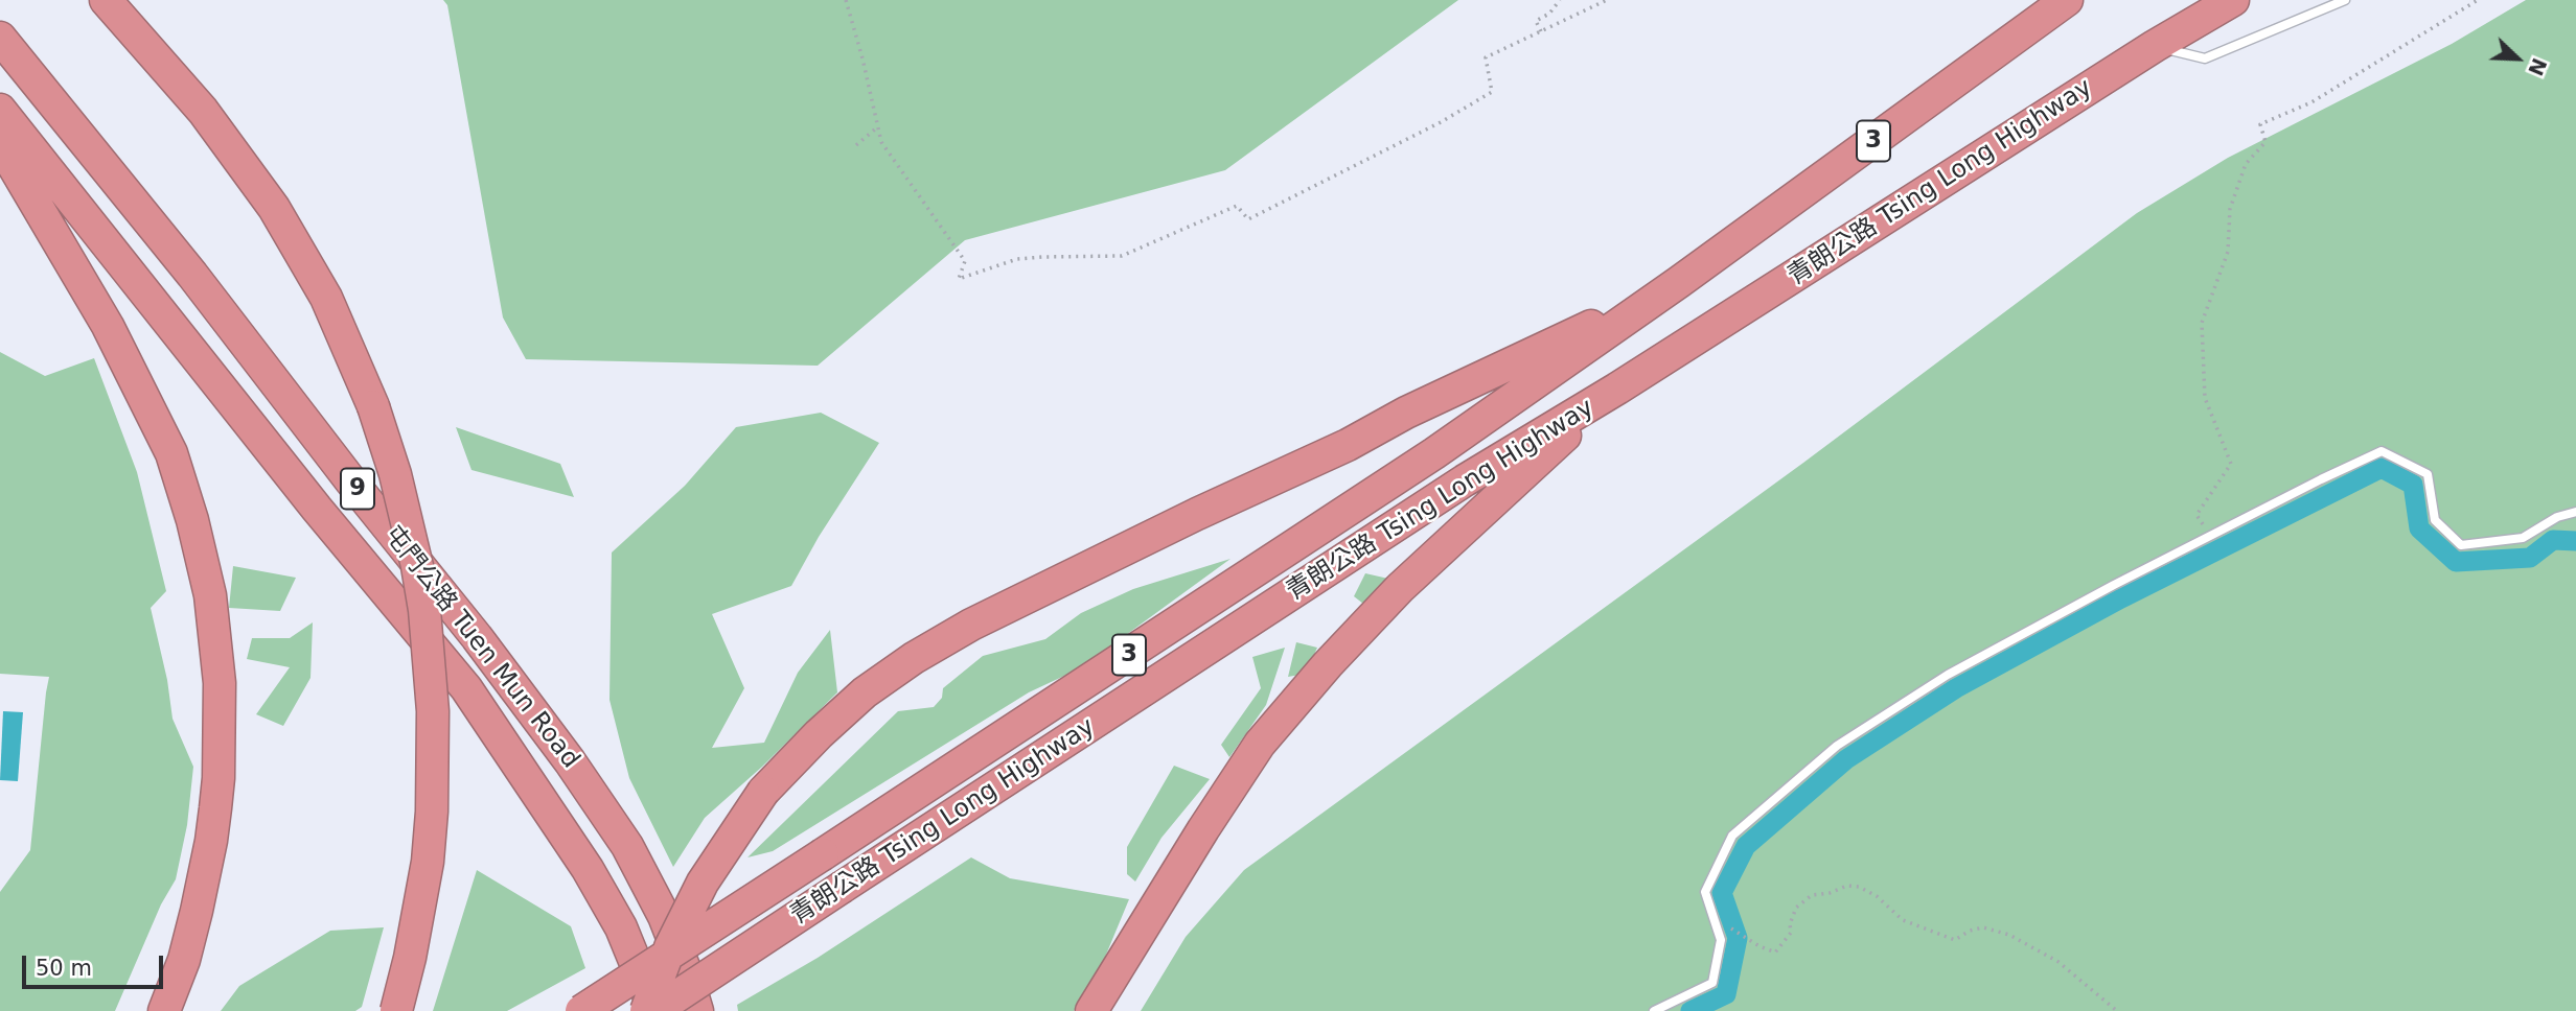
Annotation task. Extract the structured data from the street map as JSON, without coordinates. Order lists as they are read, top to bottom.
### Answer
{
  "streets": {
    "highway": [
      "3",
      "青朗公路 Tsing Long Highway",
      "9",
      "屯門公路 Tuen Mun Road"
    ]
  },
  "crossings": [
    ["青朗公路 Tsing Long Highway", "屯門公路 Tuen Mun Road"]
  ],
  "scale_bar": "50 m",
  "north": "bottom right"
}
